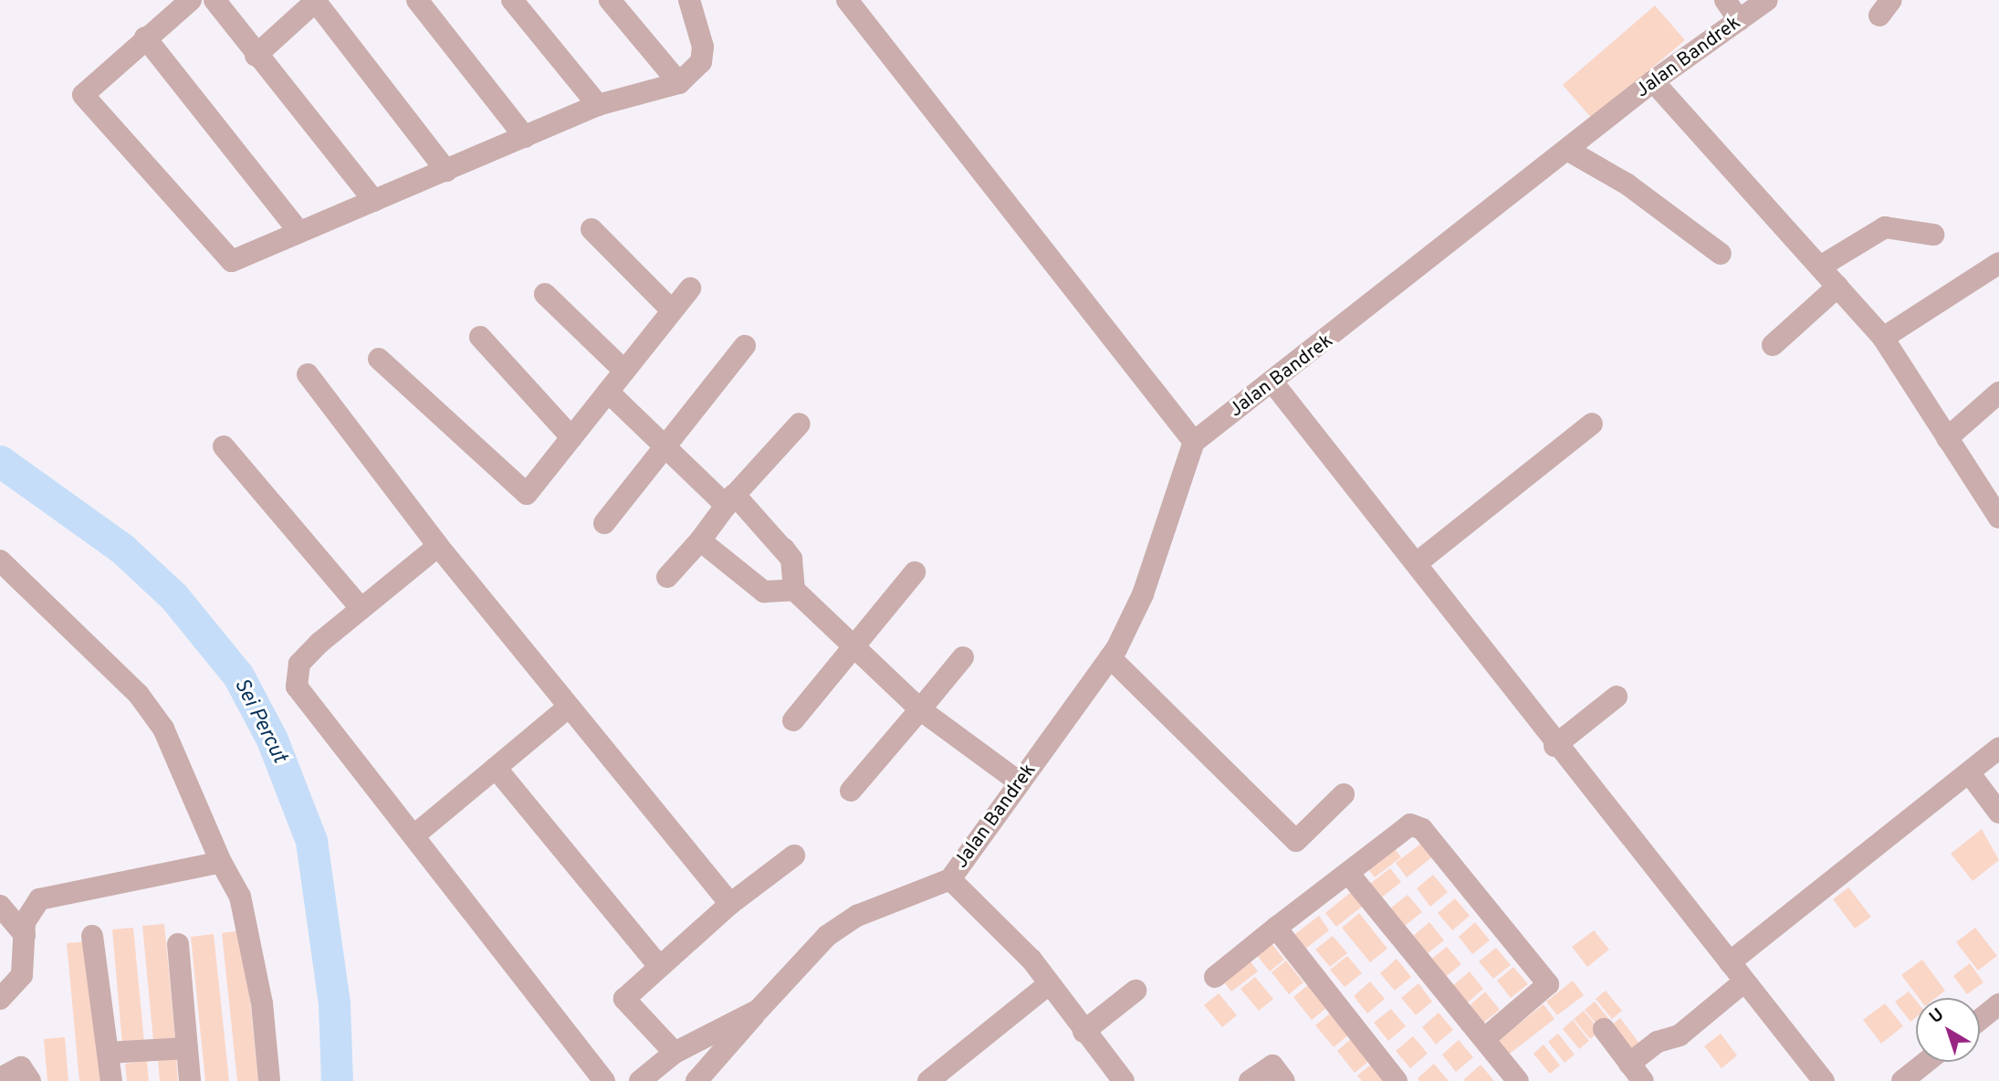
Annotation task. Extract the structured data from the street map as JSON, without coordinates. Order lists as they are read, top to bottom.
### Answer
{
  "streets": {
    "street": ["Jalan Bandrek"]
  },
  "water": ["Sei Percut"],
  "north": "top left"
}
